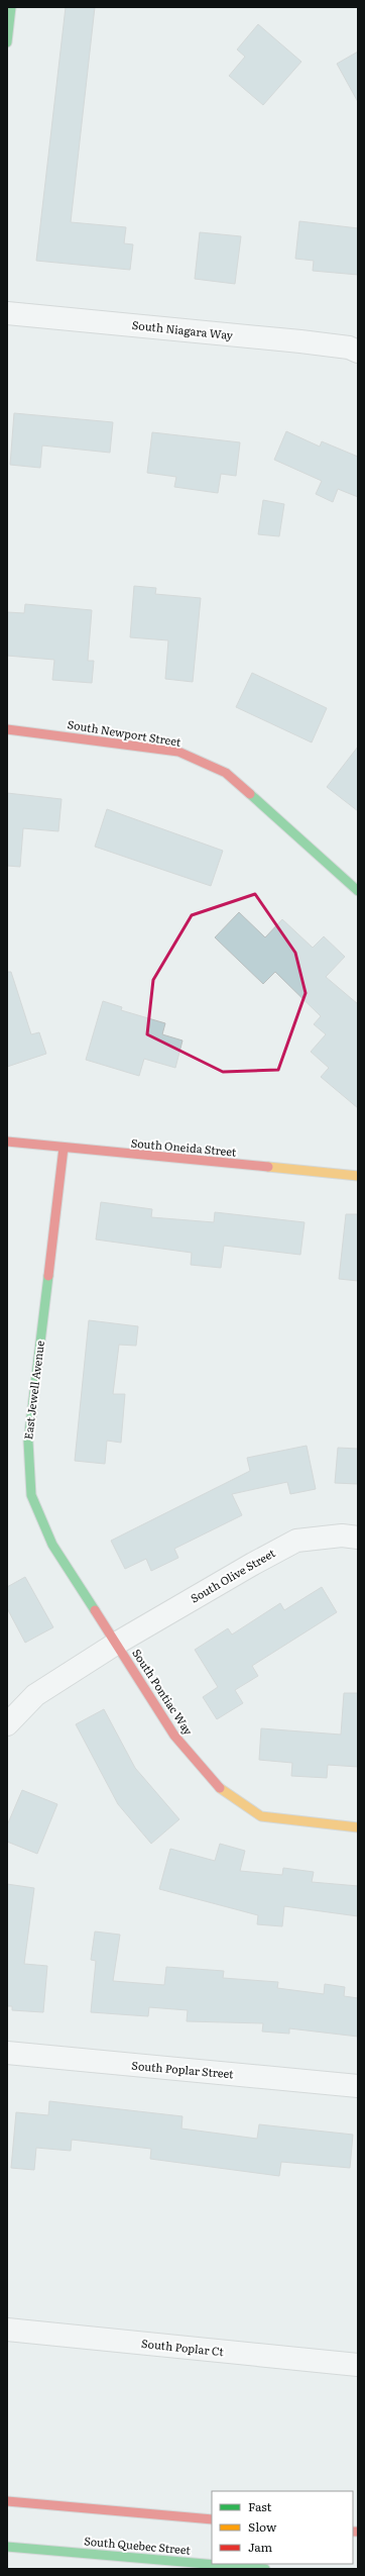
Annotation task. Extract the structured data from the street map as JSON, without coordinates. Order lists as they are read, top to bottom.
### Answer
{
  "streets": {
    "street": [
      "South Niagara Way",
      "South Newport Street",
      "South Oneida Street",
      "East Jewell Avenue",
      "South Olive Street",
      "South Pontiac Way",
      "South Poplar Street",
      "South Poplar Ct",
      "South Quebec Street"
    ]
  },
  "crossings": [
    ["South Oneida Street", "East Jewell Avenue"],
    ["East Jewell Avenue", "South Olive Street"],
    ["East Jewell Avenue", "South Pontiac Way"],
    ["South Olive Street", "South Pontiac Way"]
  ],
  "legend": ["Fast", "Slow", "Jam"]
}
